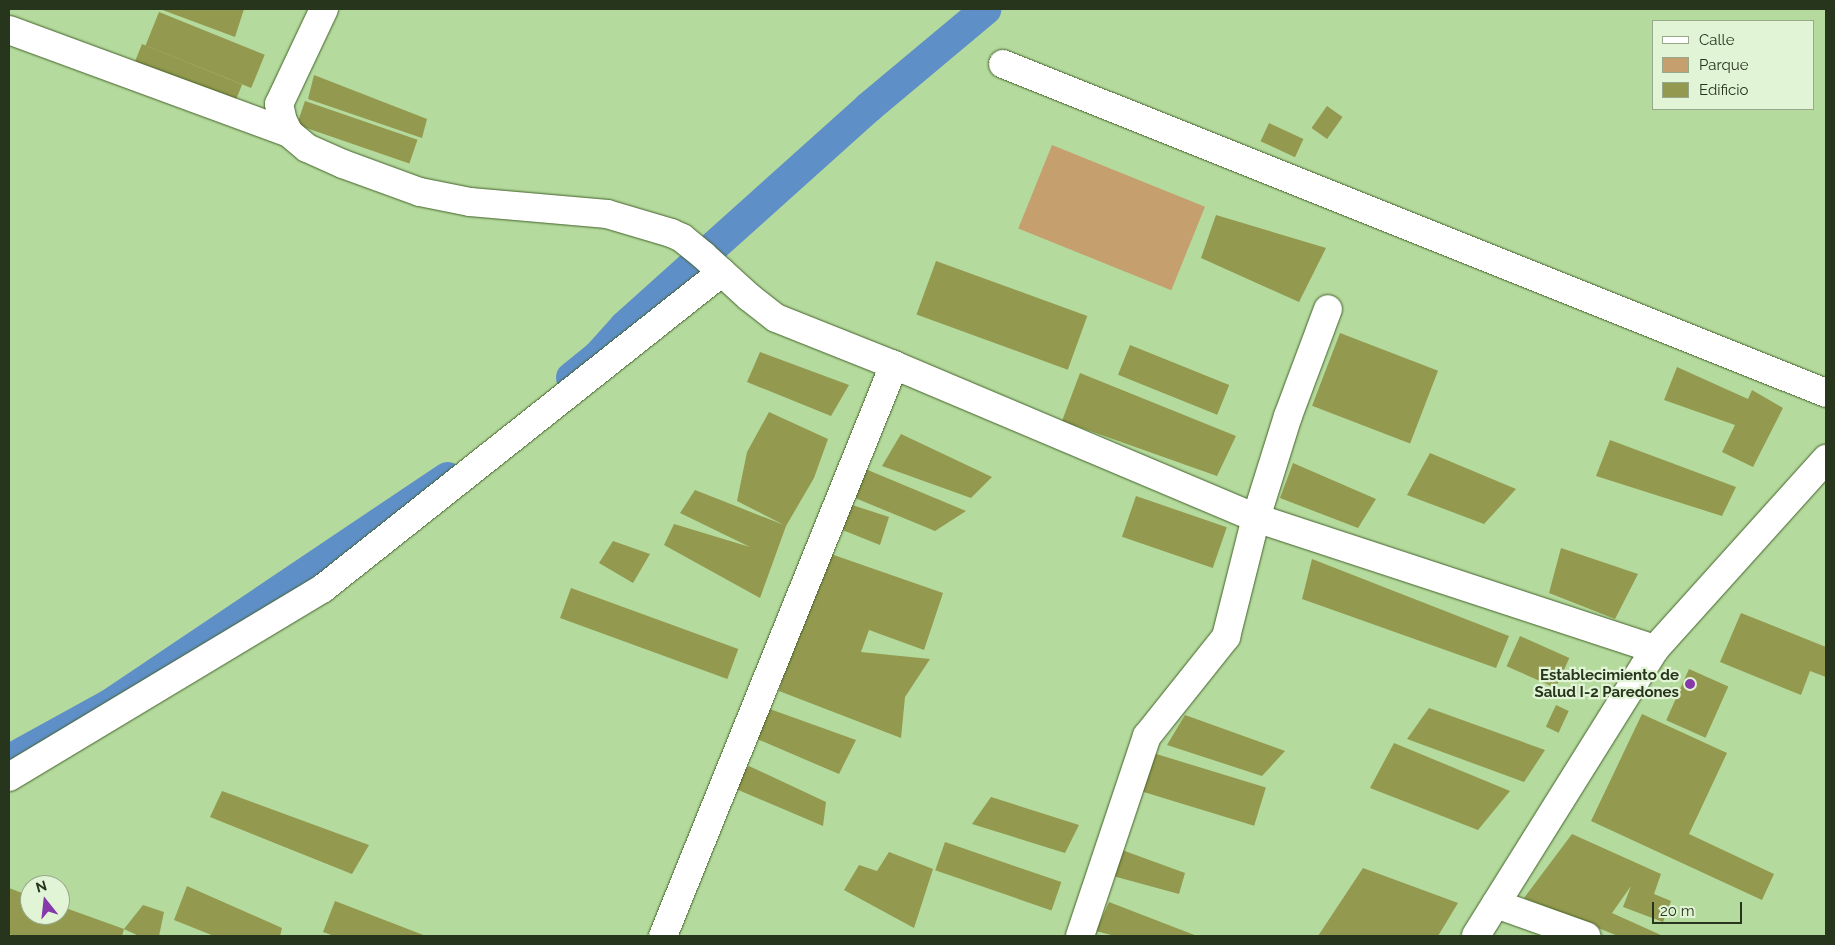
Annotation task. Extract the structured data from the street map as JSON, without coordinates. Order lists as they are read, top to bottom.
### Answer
{
  "places": ["Establecimiento de Salud I-2 Paredones"],
  "legend": ["Calle", "Parque", "Edificio"],
  "scale_bar": "20 m",
  "north": "top"
}
